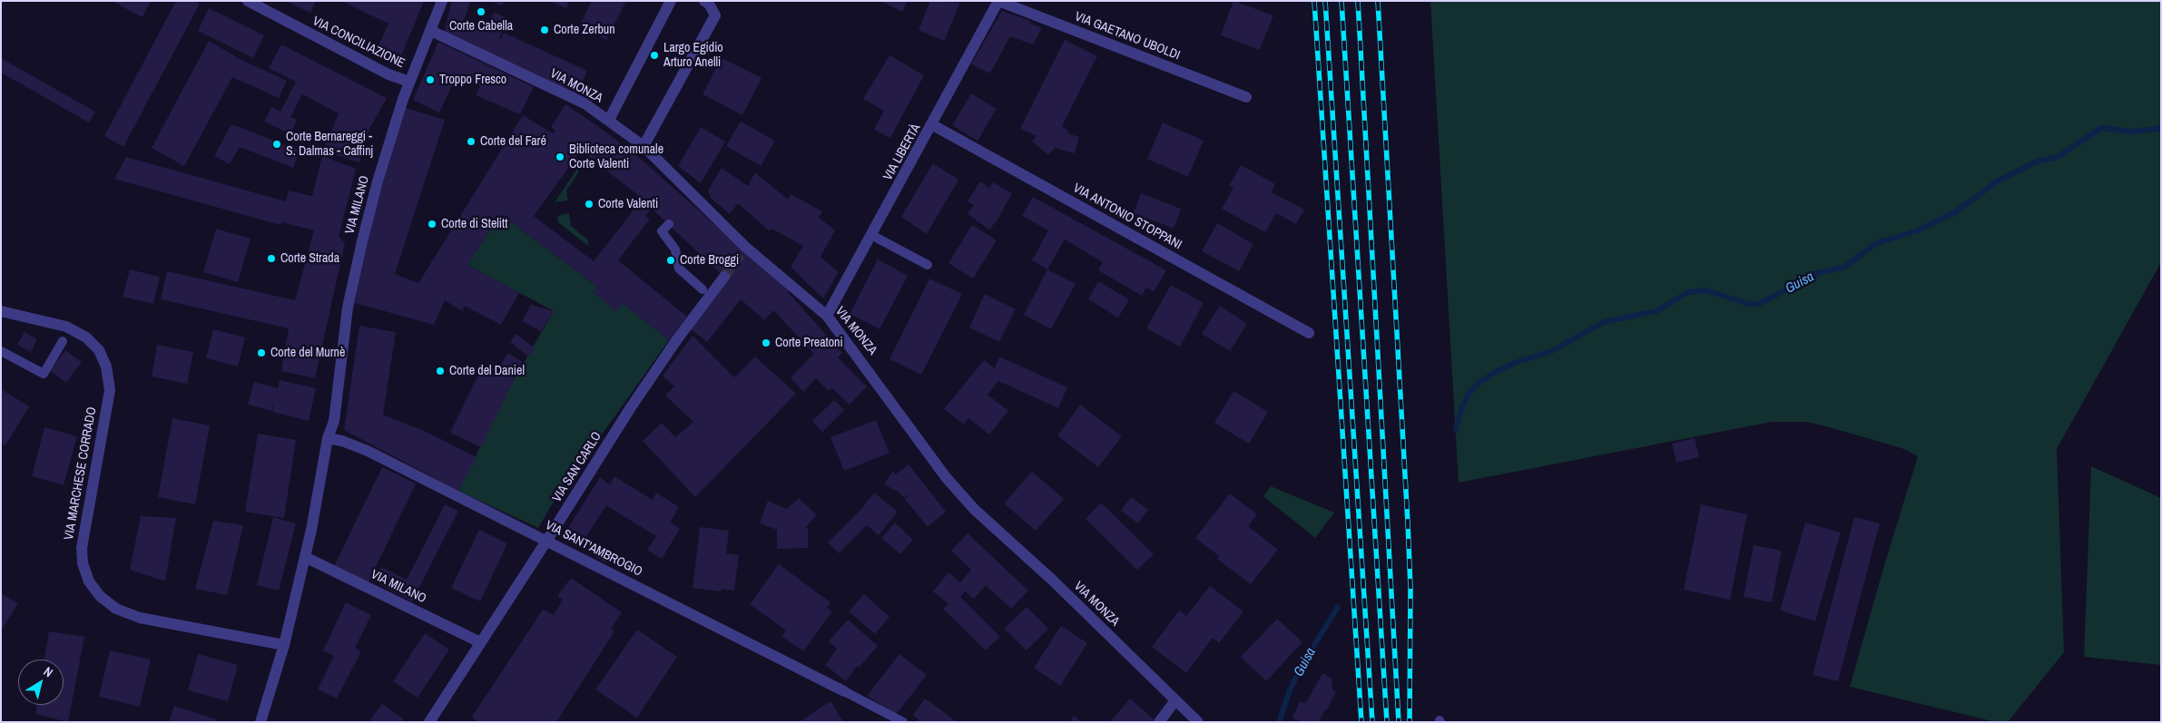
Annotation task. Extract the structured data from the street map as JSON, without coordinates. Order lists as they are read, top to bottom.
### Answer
{
  "streets": {
    "street": [
      "VIA GAETANO UBOLDI",
      "VIA CONCILIAZIONE",
      "VIA MONZA",
      "VIA LIBERTÀ",
      "VIA MILANO",
      "VIA ANTONIO STOPPANI",
      "VIA SAN CARLO",
      "VIA MARCHESE CORRADO",
      "VIA SANT'AMBROGIO"
    ]
  },
  "crossings": [
    ["VIA GAETANO UBOLDI", "VIA LIBERTÀ"],
    ["VIA CONCILIAZIONE", "VIA MILANO"],
    ["VIA MONZA", "VIA LIBERTÀ"],
    ["VIA MONZA", "VIA MILANO"],
    ["VIA LIBERTÀ", "VIA ANTONIO STOPPANI"],
    ["VIA MILANO", "VIA SAN CARLO"],
    ["VIA MILANO", "VIA MARCHESE CORRADO"],
    ["VIA MILANO", "VIA SANT'AMBROGIO"],
    ["VIA SAN CARLO", "VIA SANT'AMBROGIO"]
  ],
  "water": ["Guisa"],
  "places": [
    "Corte Cabella",
    "Corte Zerbun",
    "Largo Egidio Arturo Anelli",
    "Troppo Fresco",
    "Corte del Faré",
    "Corte Bernareggi - S. Dalmas - Caffinj",
    "Biblioteca comunale Corte Valenti",
    "Corte Valenti",
    "Corte di Stelitt",
    "Corte Strada",
    "Corte Broggi",
    "Corte Preatoni",
    "Corte del Murnè",
    "Corte del Daniel"
  ],
  "north": "top right"
}
